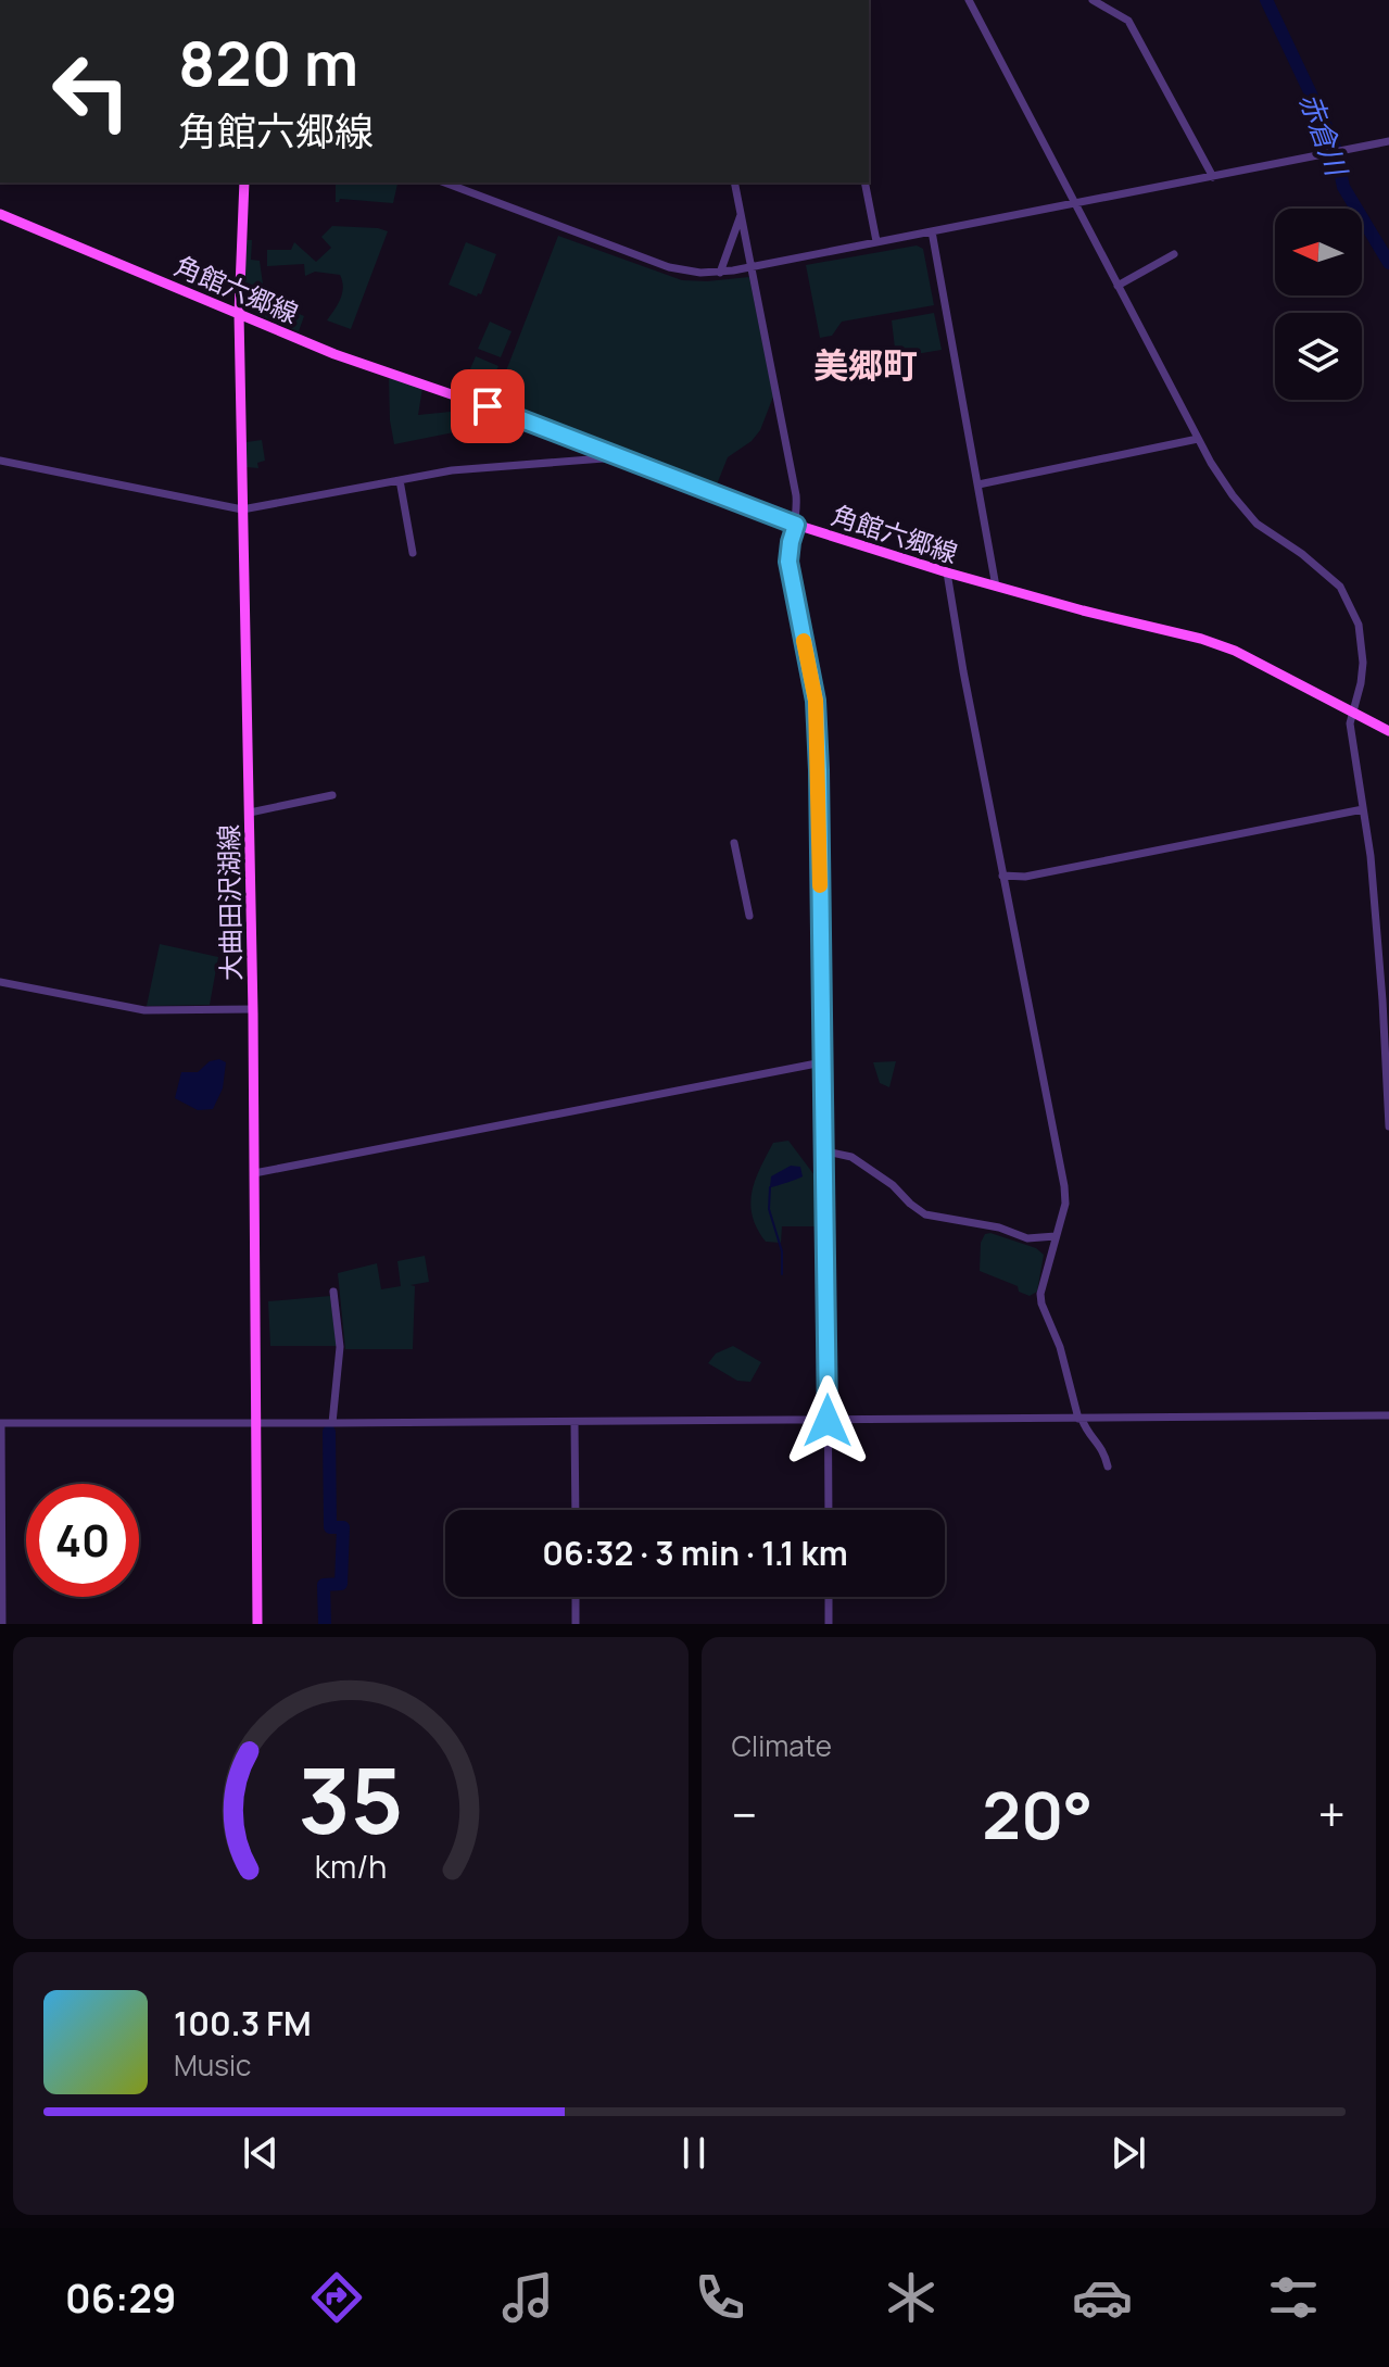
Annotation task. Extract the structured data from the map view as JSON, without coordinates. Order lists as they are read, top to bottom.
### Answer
{
  "streets": {
    "main road": ["角館六郷線", "大曲田沢湖線"]
  },
  "crossings": [
    ["角館六郷線", "大曲田沢湖線"]
  ],
  "districts": ["美郷町"],
  "water": ["赤倉川"],
  "north": "left",
  "page": {
    "turn": ["820 m", "角館六郷線"],
    "limit": "40",
    "trip": "06:32 · 3 min · 1.1 km",
    "tile": "Climate",
    "heat": ["−", "20°", "+"],
    "song": ["100.3 FM", "Music"],
    "tabs": "06:29",
    "gauge": ["35", "km/h"]
  }
}
